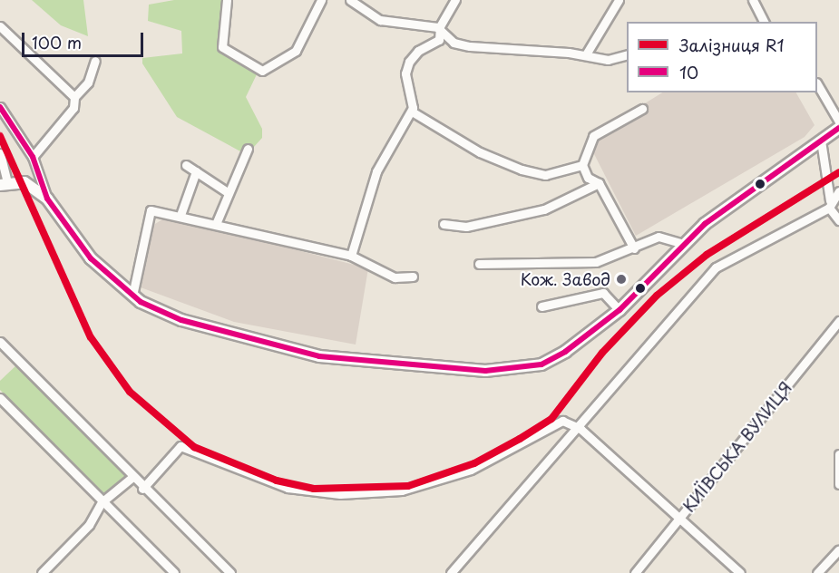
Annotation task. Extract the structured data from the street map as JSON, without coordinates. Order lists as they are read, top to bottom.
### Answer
{
  "streets": {
    "street": ["КИЇВСЬКА ВУЛИЦЯ"]
  },
  "places": ["Кож. Завод"],
  "lines": ["transit line 10", "rail line R1"],
  "legend": ["Залізниця R1", "10"],
  "scale_bar": "100 m"
}
